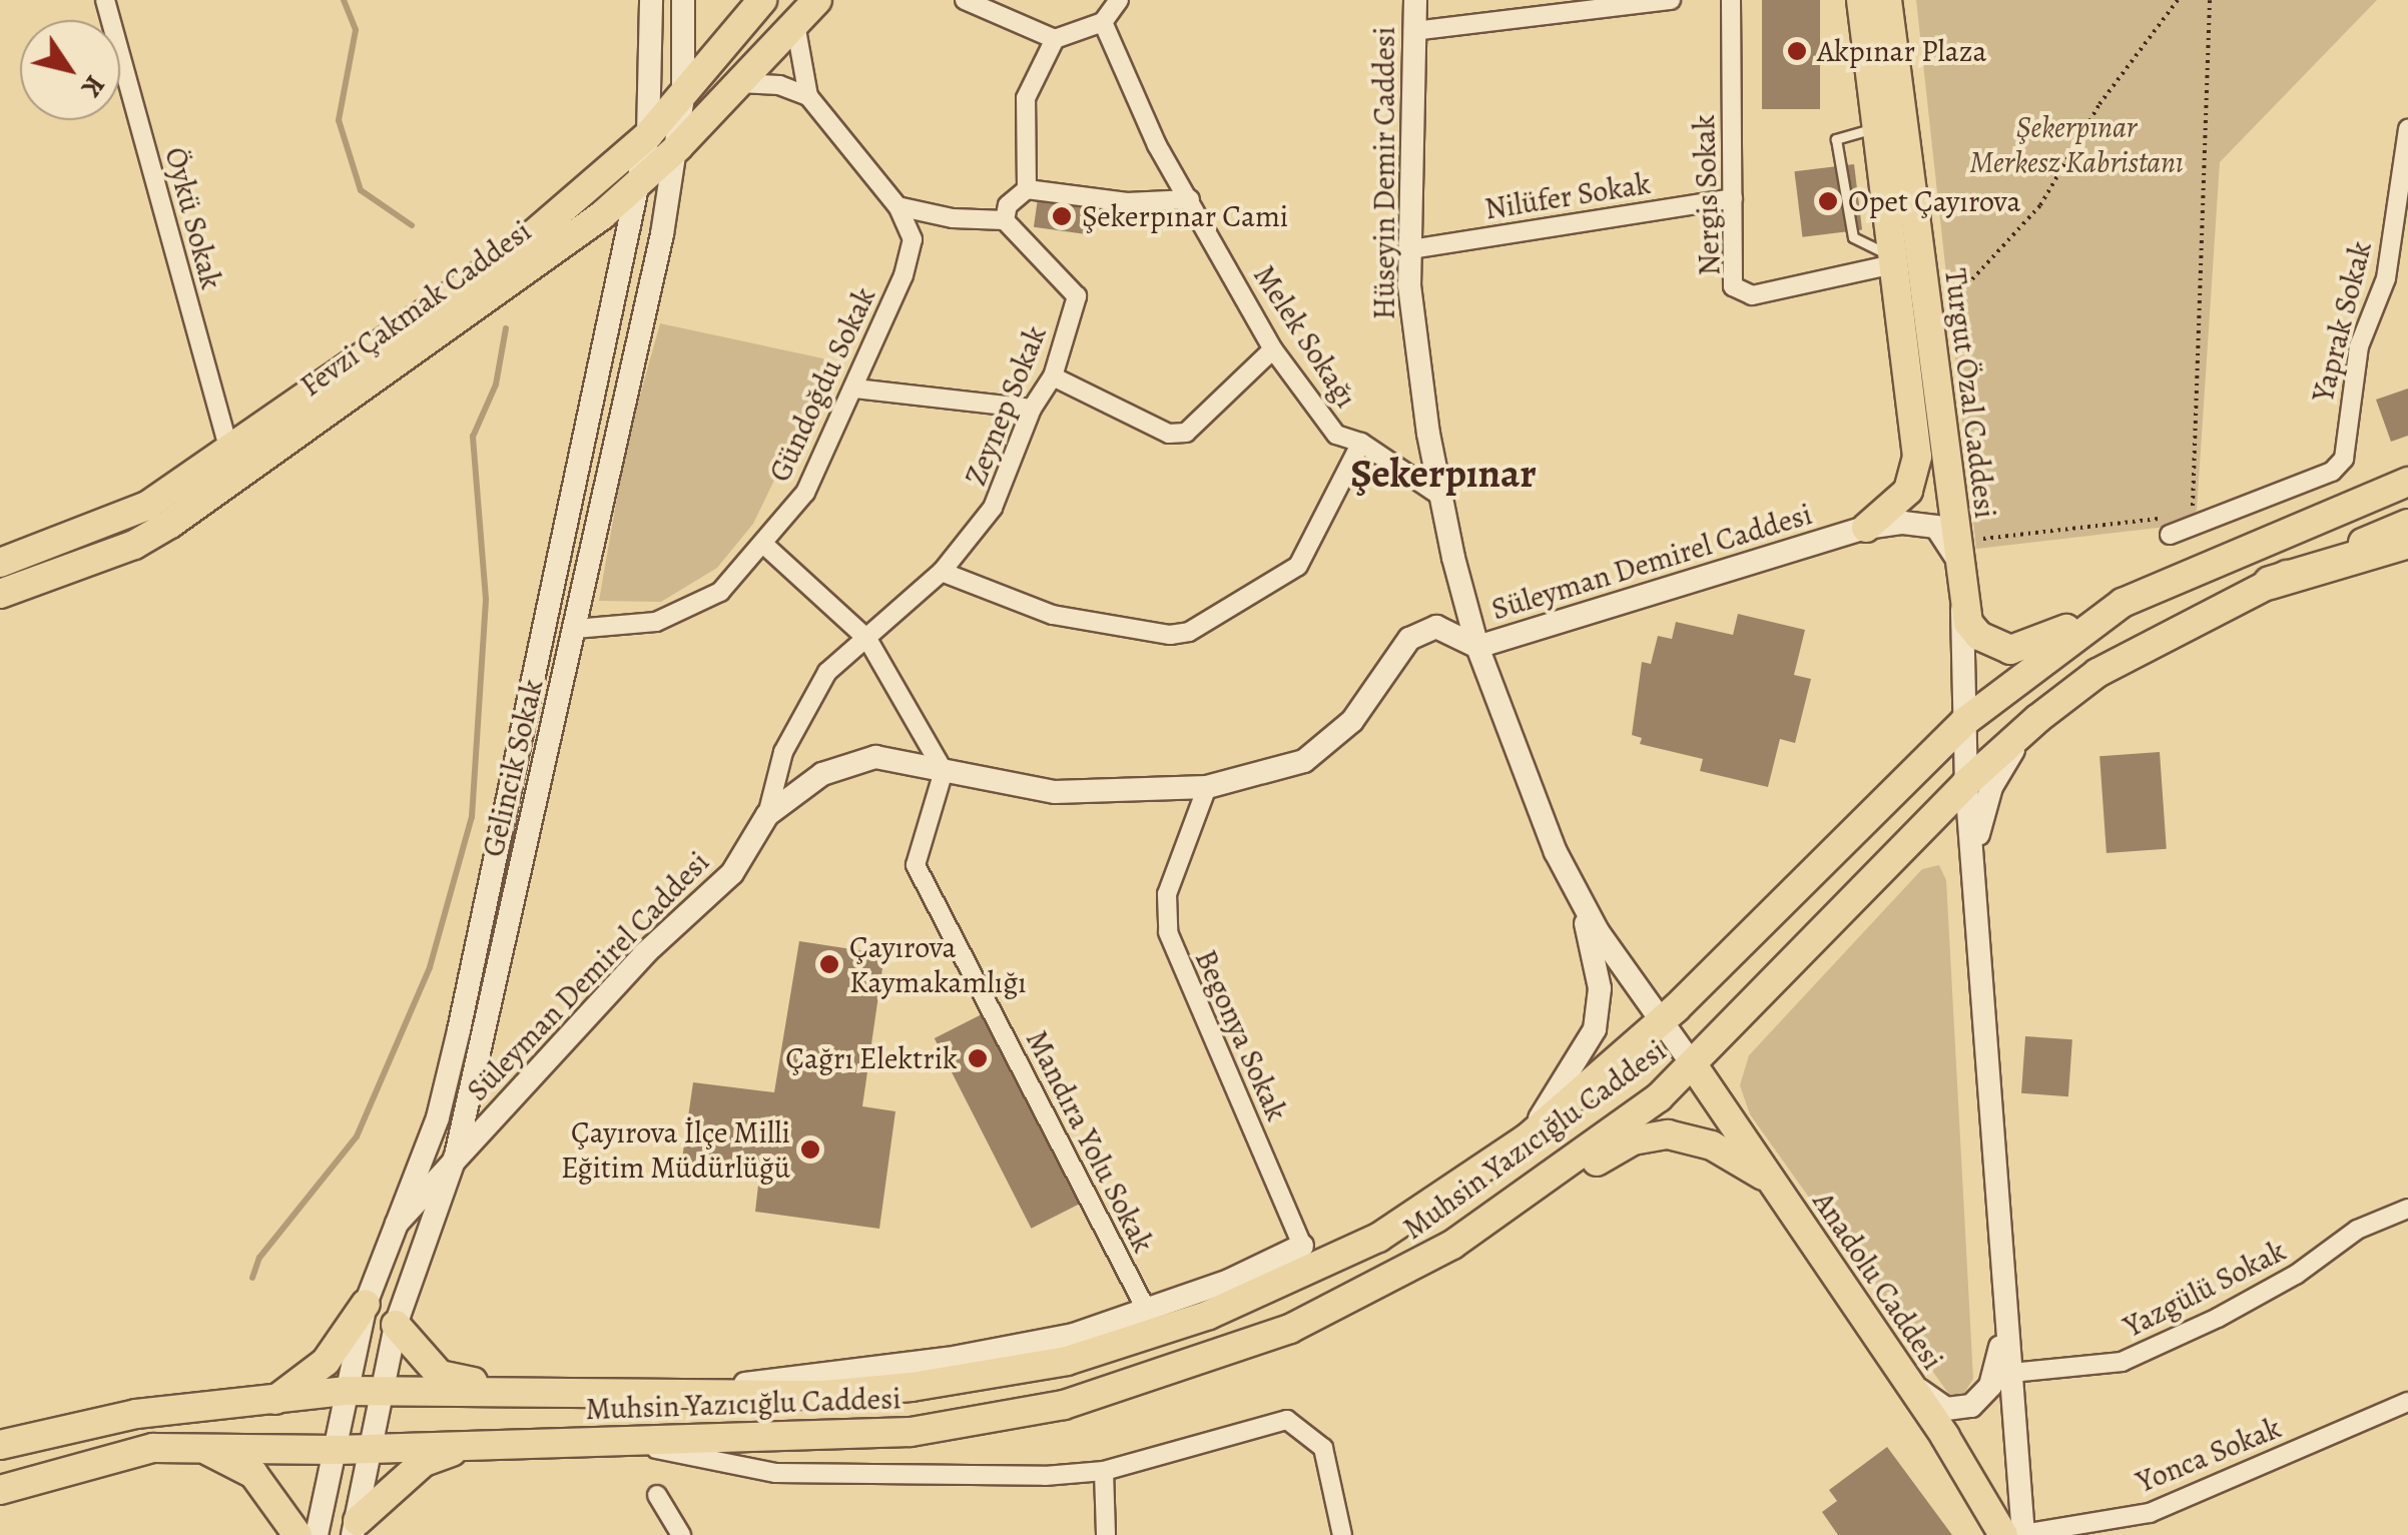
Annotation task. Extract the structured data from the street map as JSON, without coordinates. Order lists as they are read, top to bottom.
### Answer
{
  "streets": {
    "main road": [
      "Fevzi Çakmak Caddesi",
      "Turgut Özal Caddesi",
      "Muhsin Yazıcığlu Caddesi",
      "Anadolu Caddesi"
    ],
    "street": [
      "Hüseyin Demir Caddesi",
      "Nergis Sokak",
      "Nilüfer Sokak",
      "Öykü Sokak",
      "Yaprak Sokak",
      "Melek Sokağı",
      "Gündoğdu Sokak",
      "Zeynep Sokak",
      "Süleyman Demirel Caddesi",
      "Gelincik Sokak",
      "Begonya Sokak",
      "Mandıra Yolu Sokak",
      "Yazgülü Sokak",
      "Yonca Sokak"
    ]
  },
  "crossings": [
    ["Hüseyin Demir Caddesi", "Nilüfer Sokak"],
    ["Hüseyin Demir Caddesi", "Melek Sokağı"],
    ["Hüseyin Demir Caddesi", "Süleyman Demirel Caddesi"],
    ["Hüseyin Demir Caddesi", "Muhsin Yazıcığlu Caddesi"],
    ["Hüseyin Demir Caddesi", "Anadolu Caddesi"],
    ["Nergis Sokak", "Nilüfer Sokak"],
    ["Nergis Sokak", "Turgut Özal Caddesi"],
    ["Öykü Sokak", "Fevzi Çakmak Caddesi"],
    ["Fevzi Çakmak Caddesi", "Gelincik Sokak"],
    ["Gündoğdu Sokak", "Gelincik Sokak"],
    ["Turgut Özal Caddesi", "Süleyman Demirel Caddesi"],
    ["Turgut Özal Caddesi", "Muhsin Yazıcığlu Caddesi"],
    ["Zeynep Sokak", "Süleyman Demirel Caddesi"],
    ["Süleyman Demirel Caddesi", "Gelincik Sokak"],
    ["Süleyman Demirel Caddesi", "Begonya Sokak"],
    ["Süleyman Demirel Caddesi", "Mandıra Yolu Sokak"],
    ["Gelincik Sokak", "Muhsin Yazıcığlu Caddesi"],
    ["Begonya Sokak", "Muhsin Yazıcığlu Caddesi"],
    ["Muhsin Yazıcığlu Caddesi", "Mandıra Yolu Sokak"],
    ["Muhsin Yazıcığlu Caddesi", "Anadolu Caddesi"]
  ],
  "districts": ["Şekerpınar"],
  "parks": ["Şekerpınar Merkesz Kabristanı"],
  "places": [
    "Akpınar Plaza",
    "Opet Çayırova",
    "Şekerpınar Cami",
    "Çayırova Kaymakamlığı",
    "Çağrı Elektrik",
    "Çayırova İlçe Milli Eğitim Müdürlüğü"
  ],
  "north": "bottom right"
}
